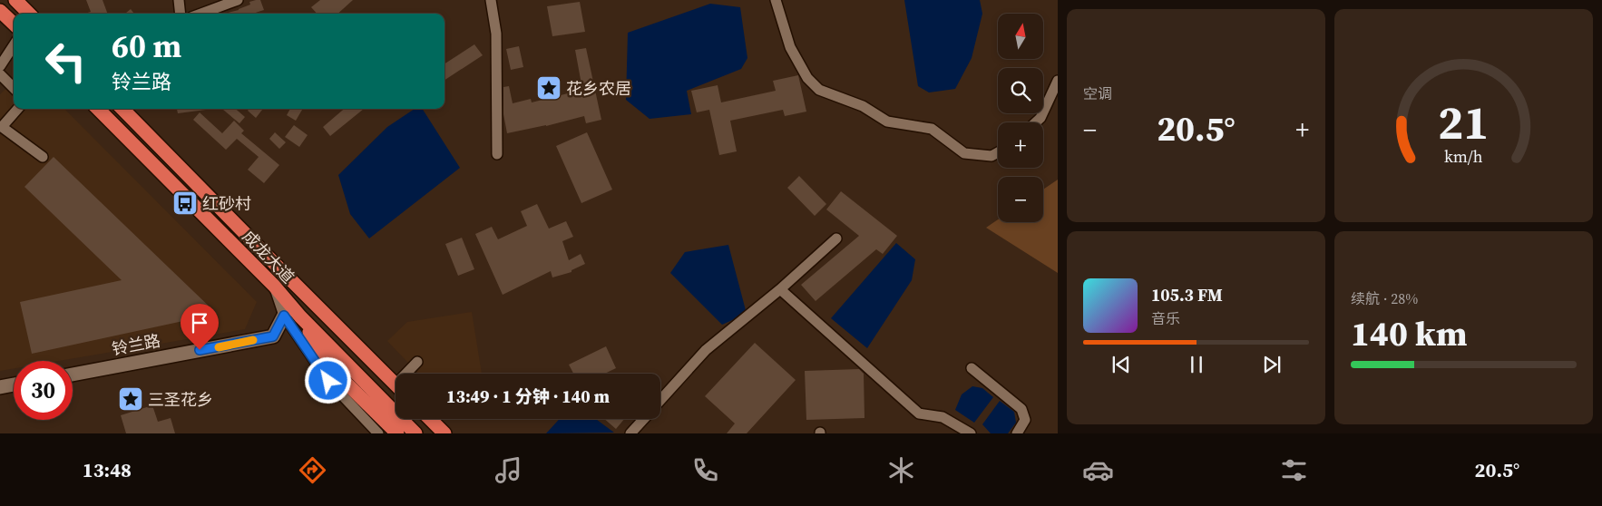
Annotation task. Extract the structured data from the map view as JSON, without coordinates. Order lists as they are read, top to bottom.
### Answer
{
  "streets": {
    "highway": ["成龙大道"],
    "street": ["铃兰路"]
  },
  "places": {
    "place": ["花乡农居", "三圣花乡"],
    "bus stop": ["红砂村"]
  },
  "north": "top",
  "page": {
    "tile": [
      "空调",
      ["续航 · 28%", "140 km"]
    ],
    "map_buttons": ["+", "−"],
    "turn": ["60 m", "铃兰路"],
    "heat": ["−", "20.5°", "+"],
    "song": ["105.3 FM", "音乐"],
    "limit": "30",
    "trip": "13:49 · 1 分钟 · 140 m",
    "tabs": ["13:48", "20.5°"],
    "gauge": ["21", "km/h"]
  }
}
